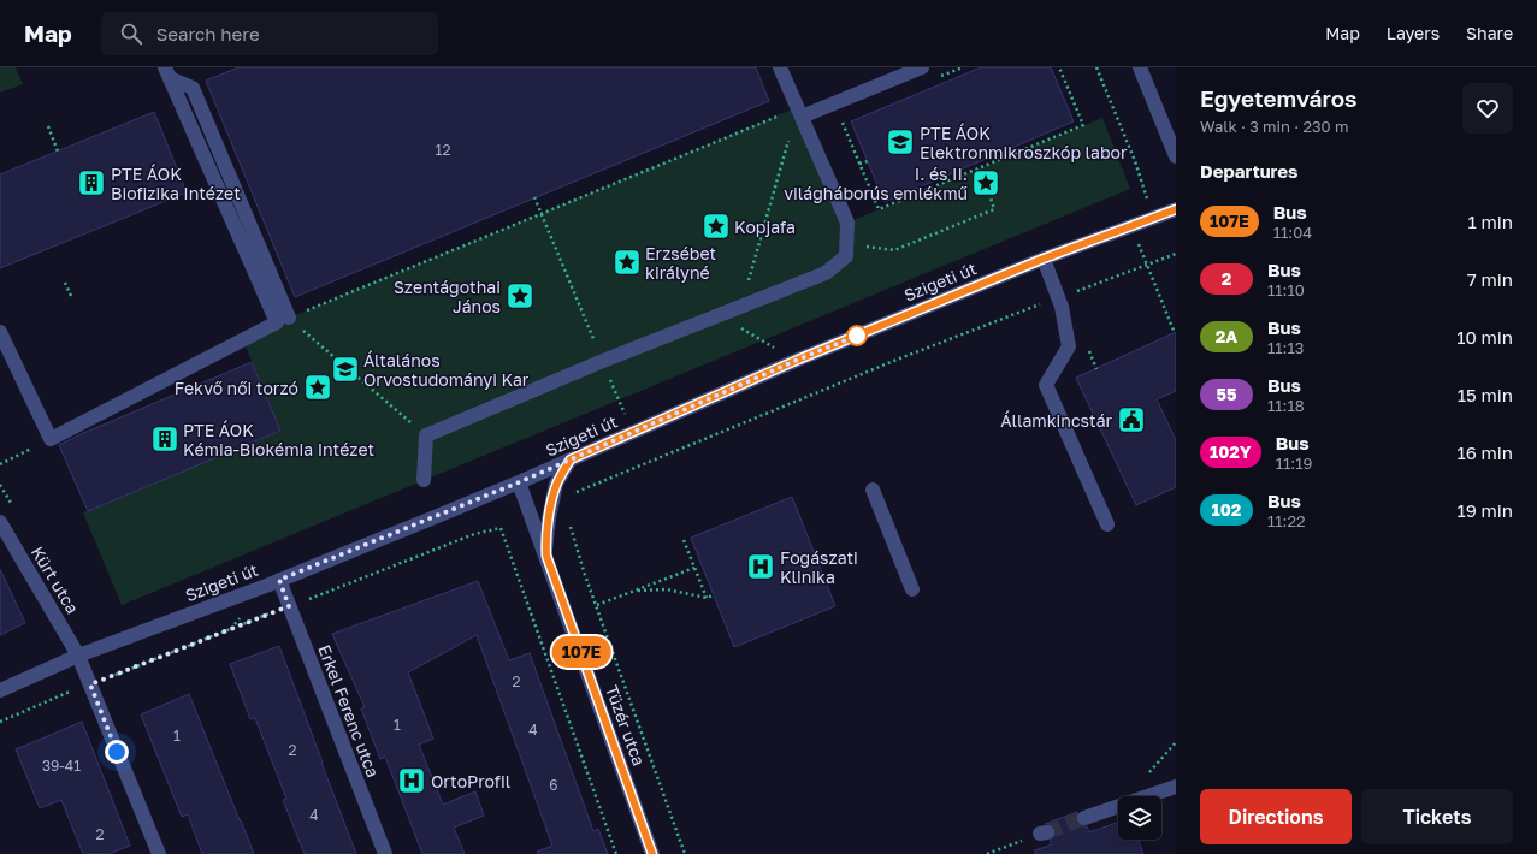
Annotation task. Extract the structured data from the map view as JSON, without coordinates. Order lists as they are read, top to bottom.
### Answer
{
  "streets": {
    "street": [
      "Szigeti út",
      "Kürt utca",
      "Erkel Ferenc utca",
      "Tüzér utca"
    ]
  },
  "crossings": [
    ["Szigeti út", "Kürt utca"],
    ["Szigeti út", "Erkel Ferenc utca"],
    ["Szigeti út", "Tüzér utca"]
  ],
  "places": {
    "school or university": ["PTE ÁOK Elektronmikroszkóp labor", "Általános Orvostudományi Kar"],
    "building": ["PTE ÁOK Biofizika Intézet", "PTE ÁOK Kémia-Biokémia Intézet"],
    "place": [
      "I. és II. világháborús emlékmű",
      "Kopjafa",
      "Erzsébet királyné",
      "Szentágothai János",
      "Fekvő női torzó"
    ],
    "public building": ["Államkincstár"],
    "hospital": ["Fogászati Klinika", "OrtoProfil"]
  },
  "lines": ["bus line 107E"],
  "house_numbers": [
    "12",
    "2",
    "1",
    "4",
    "1",
    "2",
    "39-41",
    "6",
    "4",
    "2"
  ],
  "page": {
    "header": "Map",
    "search": "Search here",
    "nav": ["Map", "Layers", "Share"],
    "on_map": "107E",
    "heading": [
      ["Egyetemváros", "Walk · 3 min · 230 m"],
      "Departures"
    ],
    "list": [
      {
        "mark": "107E",
        "name": "Bus",
        "note": "11:04",
        "value": "1 min"
      },
      {
        "mark": "2",
        "name": "Bus",
        "note": "11:10",
        "value": "7 min"
      },
      {
        "mark": "2A",
        "name": "Bus",
        "note": "11:13",
        "value": "10 min"
      },
      {
        "mark": "55",
        "name": "Bus",
        "note": "11:18",
        "value": "15 min"
      },
      {
        "mark": "102Y",
        "name": "Bus",
        "note": "11:19",
        "value": "16 min"
      },
      {
        "mark": "102",
        "name": "Bus",
        "note": "11:22",
        "value": "19 min"
      }
    ],
    "buttons": ["Directions", "Tickets"]
  }
}
